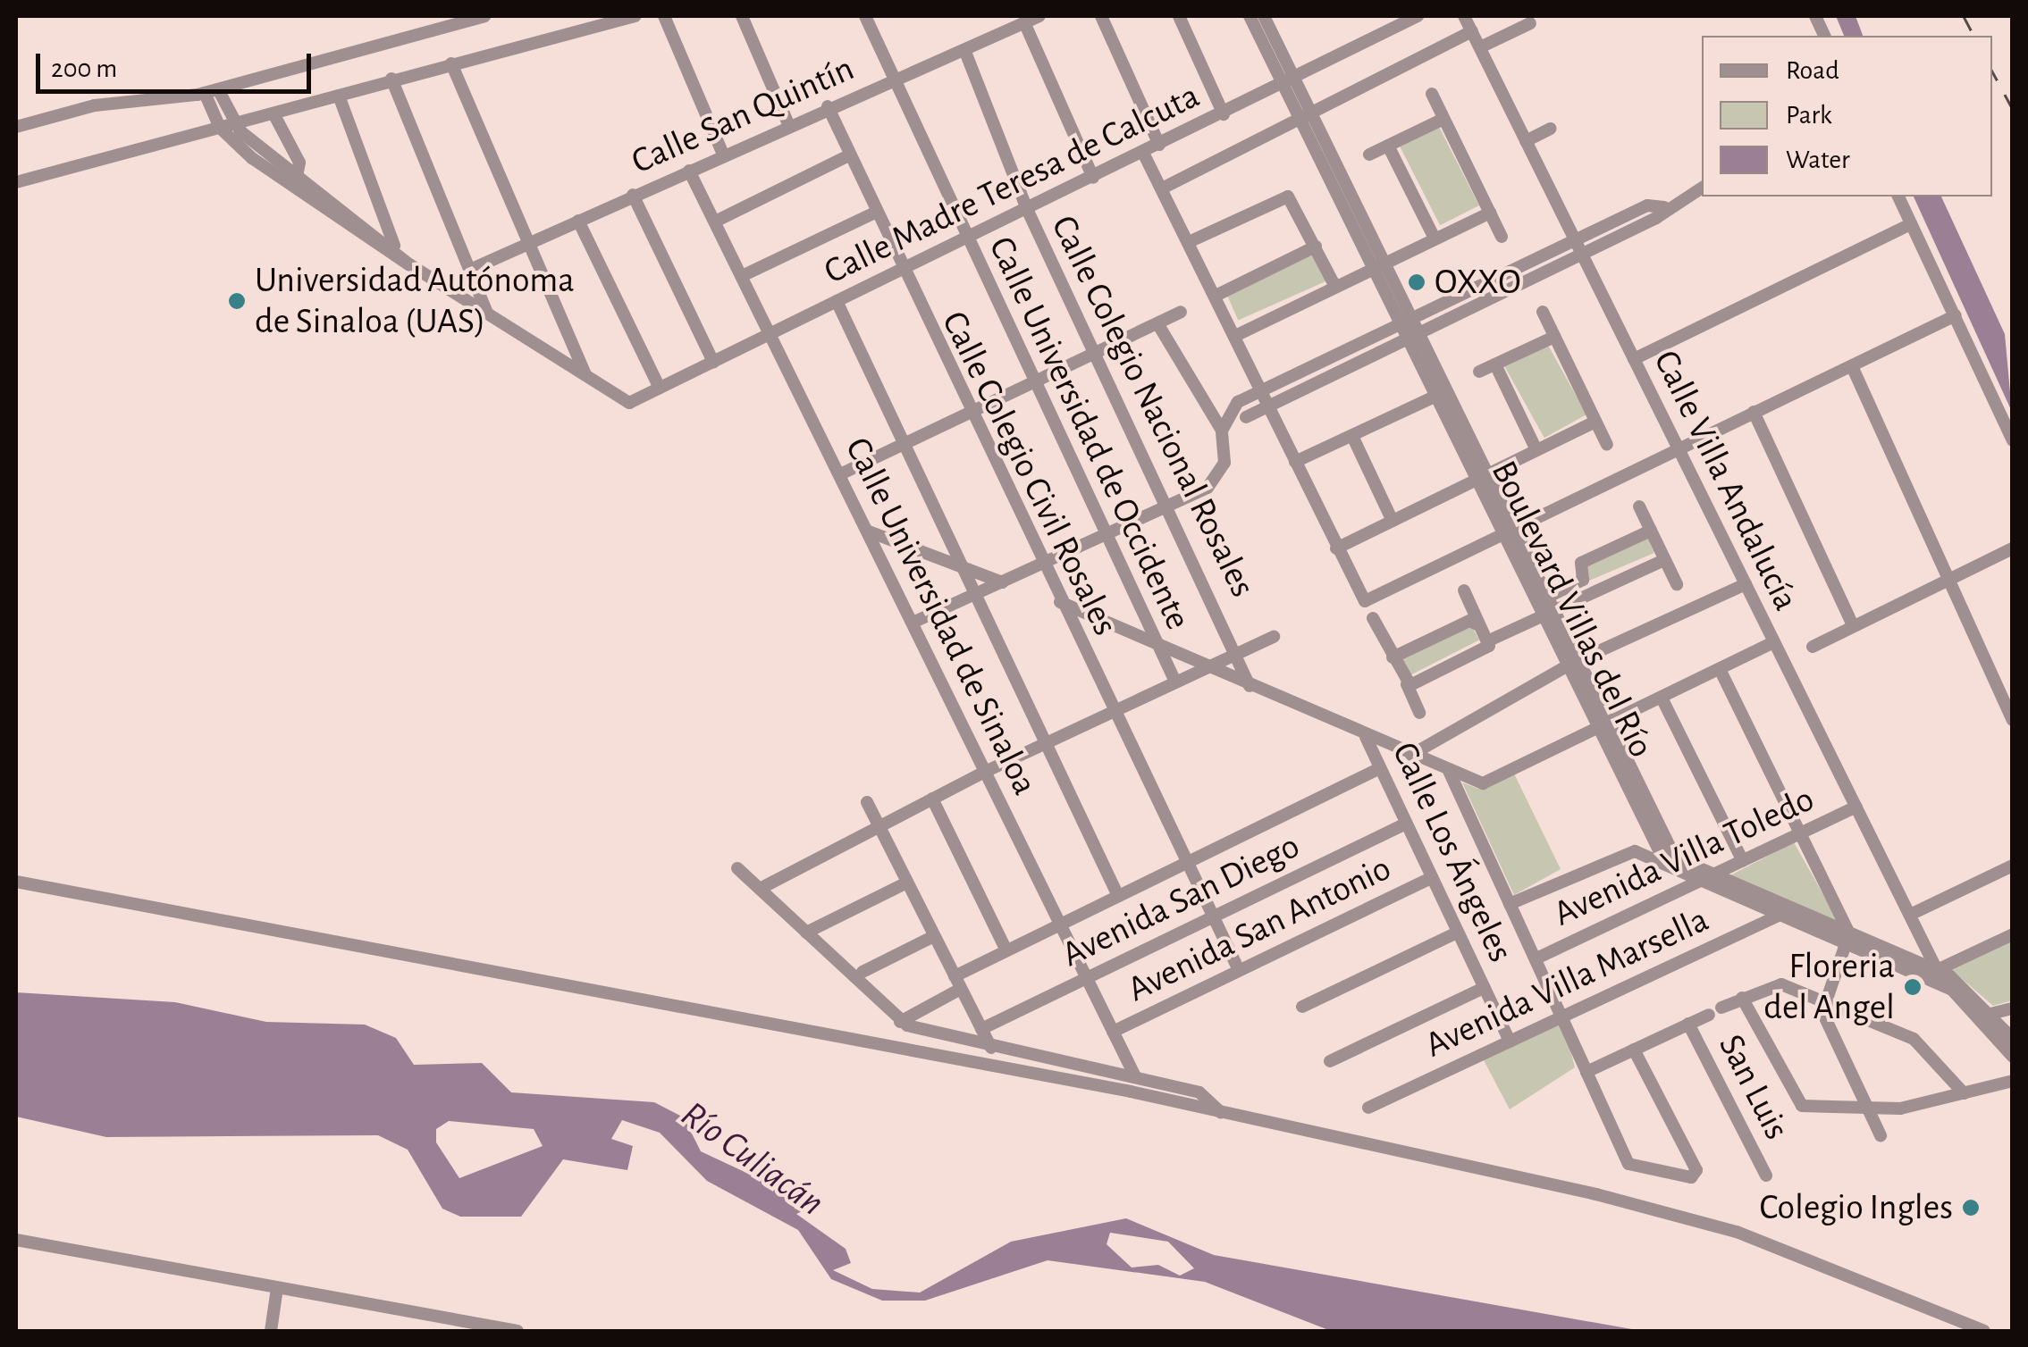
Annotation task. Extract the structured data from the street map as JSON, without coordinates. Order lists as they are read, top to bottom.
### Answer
{
  "streets": {
    "street": [
      "Calle San Quintín",
      "Calle Madre Teresa de Calcuta",
      "Calle Colegio Nacional Rosales",
      "Calle Universidad de Occidente",
      "Calle Colegio Civil Rosales",
      "Calle Villa Andalucía",
      "Boulevard Villas del Río",
      "Calle Universidad de Sinaloa",
      "Calle Los Ángeles",
      "Avenida Villa Toledo",
      "Avenida San Diego",
      "Avenida San Antonio",
      "Avenida Villa Marsella",
      "San Luis"
    ]
  },
  "crossings": [
    ["Calle San Quintín", "Calle Colegio Nacional Rosales"],
    ["Calle San Quintín", "Calle Universidad de Occidente"],
    ["Calle San Quintín", "Calle Colegio Civil Rosales"],
    ["Calle San Quintín", "Calle Universidad de Sinaloa"],
    ["Calle Madre Teresa de Calcuta", "Calle Colegio Nacional Rosales"],
    ["Calle Madre Teresa de Calcuta", "Calle Universidad de Occidente"],
    ["Calle Madre Teresa de Calcuta", "Calle Colegio Civil Rosales"],
    ["Calle Madre Teresa de Calcuta", "Boulevard Villas del Río"],
    ["Calle Madre Teresa de Calcuta", "Calle Universidad de Sinaloa"],
    ["Calle Colegio Civil Rosales", "Avenida San Diego"],
    ["Calle Colegio Civil Rosales", "Avenida San Antonio"],
    ["Calle Villa Andalucía", "Boulevard Villas del Río"],
    ["Calle Villa Andalucía", "Avenida Villa Toledo"],
    ["Boulevard Villas del Río", "Avenida Villa Toledo"],
    ["Boulevard Villas del Río", "Avenida Villa Marsella"],
    ["Calle Universidad de Sinaloa", "Avenida San Diego"],
    ["Calle Universidad de Sinaloa", "Avenida San Antonio"],
    ["Calle Los Ángeles", "Avenida San Diego"],
    ["Calle Los Ángeles", "Avenida San Antonio"],
    ["Calle Los Ángeles", "Avenida Villa Marsella"]
  ],
  "water": ["Río Culiacán"],
  "places": [
    "OXXO",
    "Universidad Autónoma de Sinaloa (UAS)",
    "Floreria del Angel",
    "Colegio Ingles"
  ],
  "legend": ["Road", "Park", "Water"],
  "scale_bar": "200 m"
}
